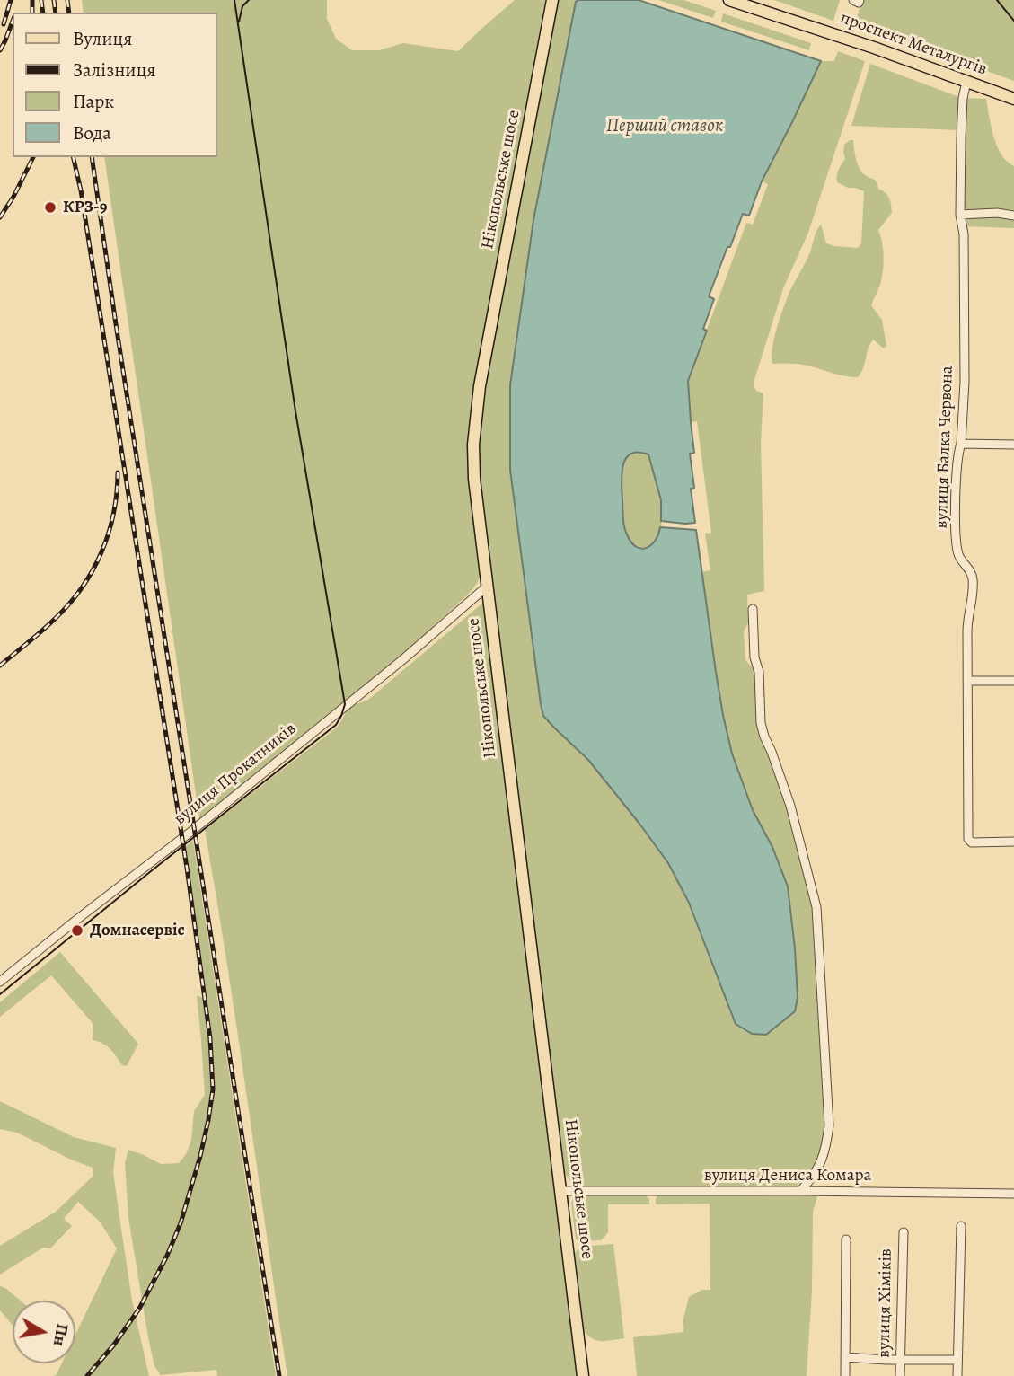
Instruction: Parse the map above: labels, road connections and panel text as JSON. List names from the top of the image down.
{
  "streets": {
    "main road": ["проспект Металургів", "Нікопольське шосе"],
    "street": [
      "вулиця Балка Червона",
      "вулиця Прокатників",
      "вулиця Дениса Комара",
      "вулиця Хіміків"
    ]
  },
  "crossings": [
    ["проспект Металургів", "вулиця Балка Червона"],
    ["Нікопольське шосе", "вулиця Прокатників"],
    ["Нікопольське шосе", "вулиця Дениса Комара"]
  ],
  "water": ["Перший ставок"],
  "places": ["КРЗ-9", "Домнасервіс"],
  "legend": [
    "Вулиця",
    "Залізниця",
    "Парк",
    "Вода"
  ],
  "north": "right"
}
